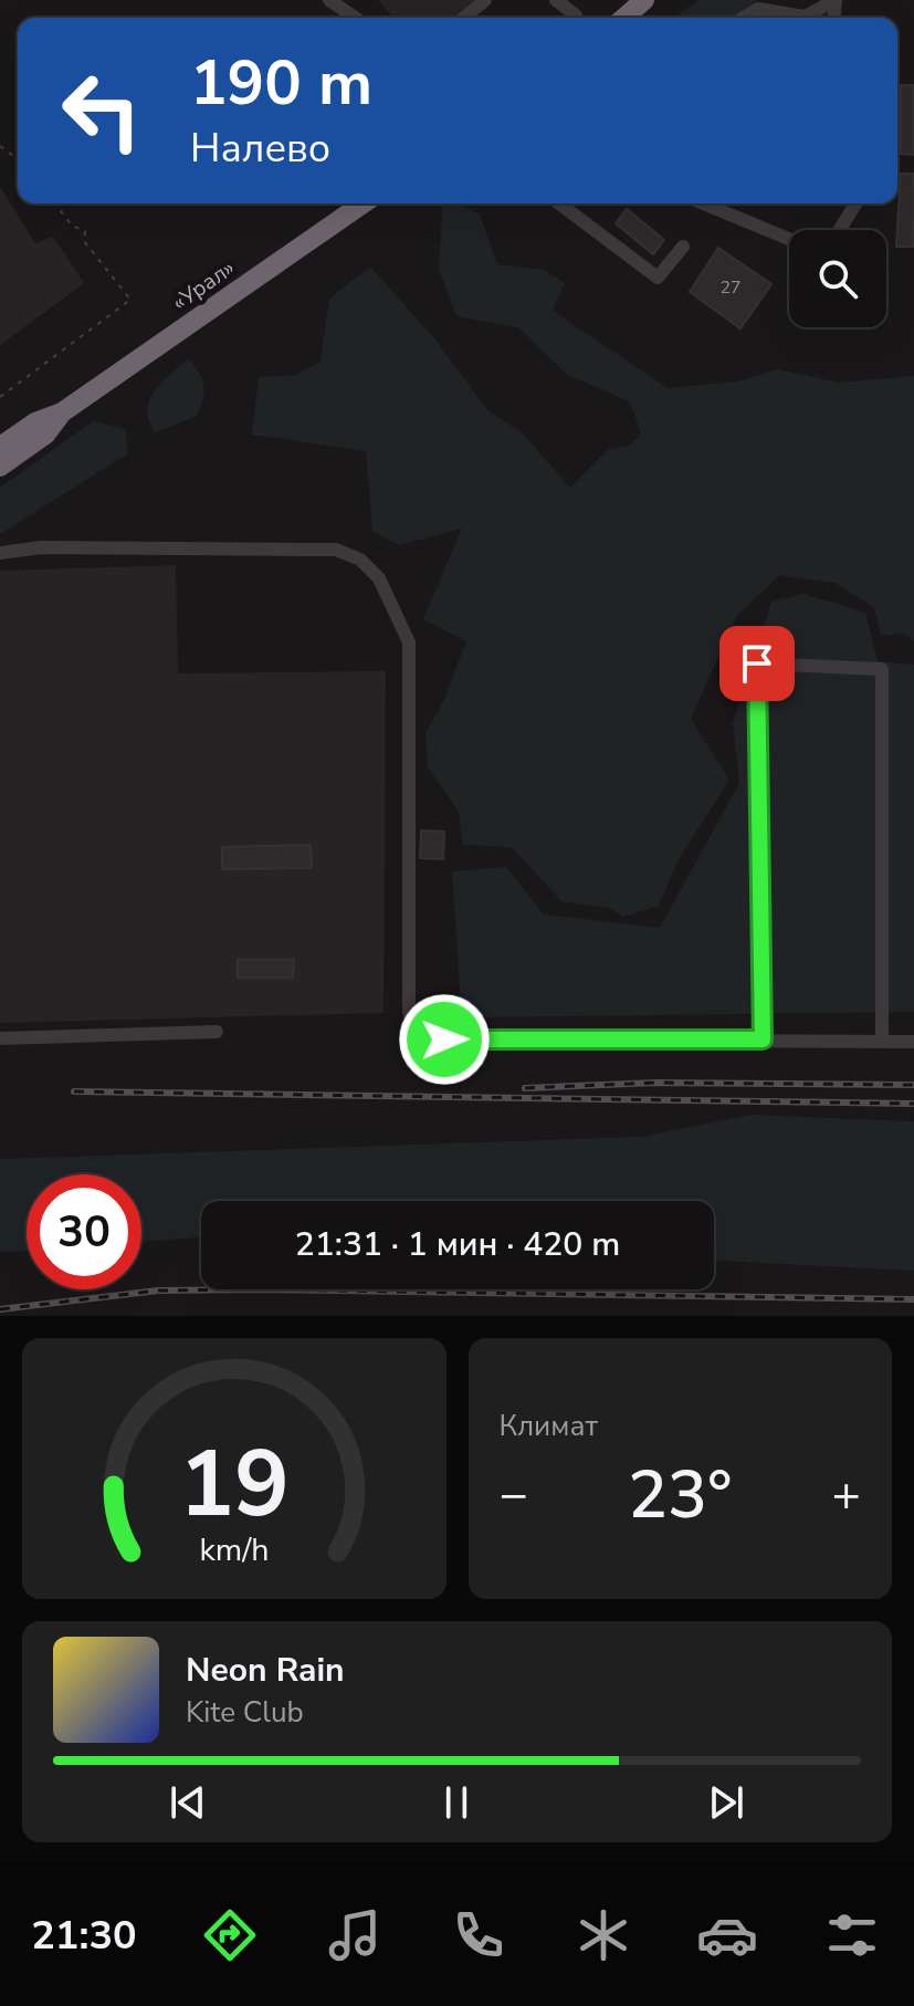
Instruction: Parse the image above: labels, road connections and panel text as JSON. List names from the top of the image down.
{
  "streets": {
    "highway": ["«Урал»"]
  },
  "house_numbers": ["27"],
  "page": {
    "turn": ["190 m", "Налево"],
    "limit": "30",
    "trip": "21:31 · 1 мин · 420 m",
    "tile": "Климат",
    "heat": ["−", "23°", "+"],
    "song": ["Neon Rain", "Kite Club"],
    "tabs": "21:30",
    "gauge": ["19", "km/h"]
  }
}
